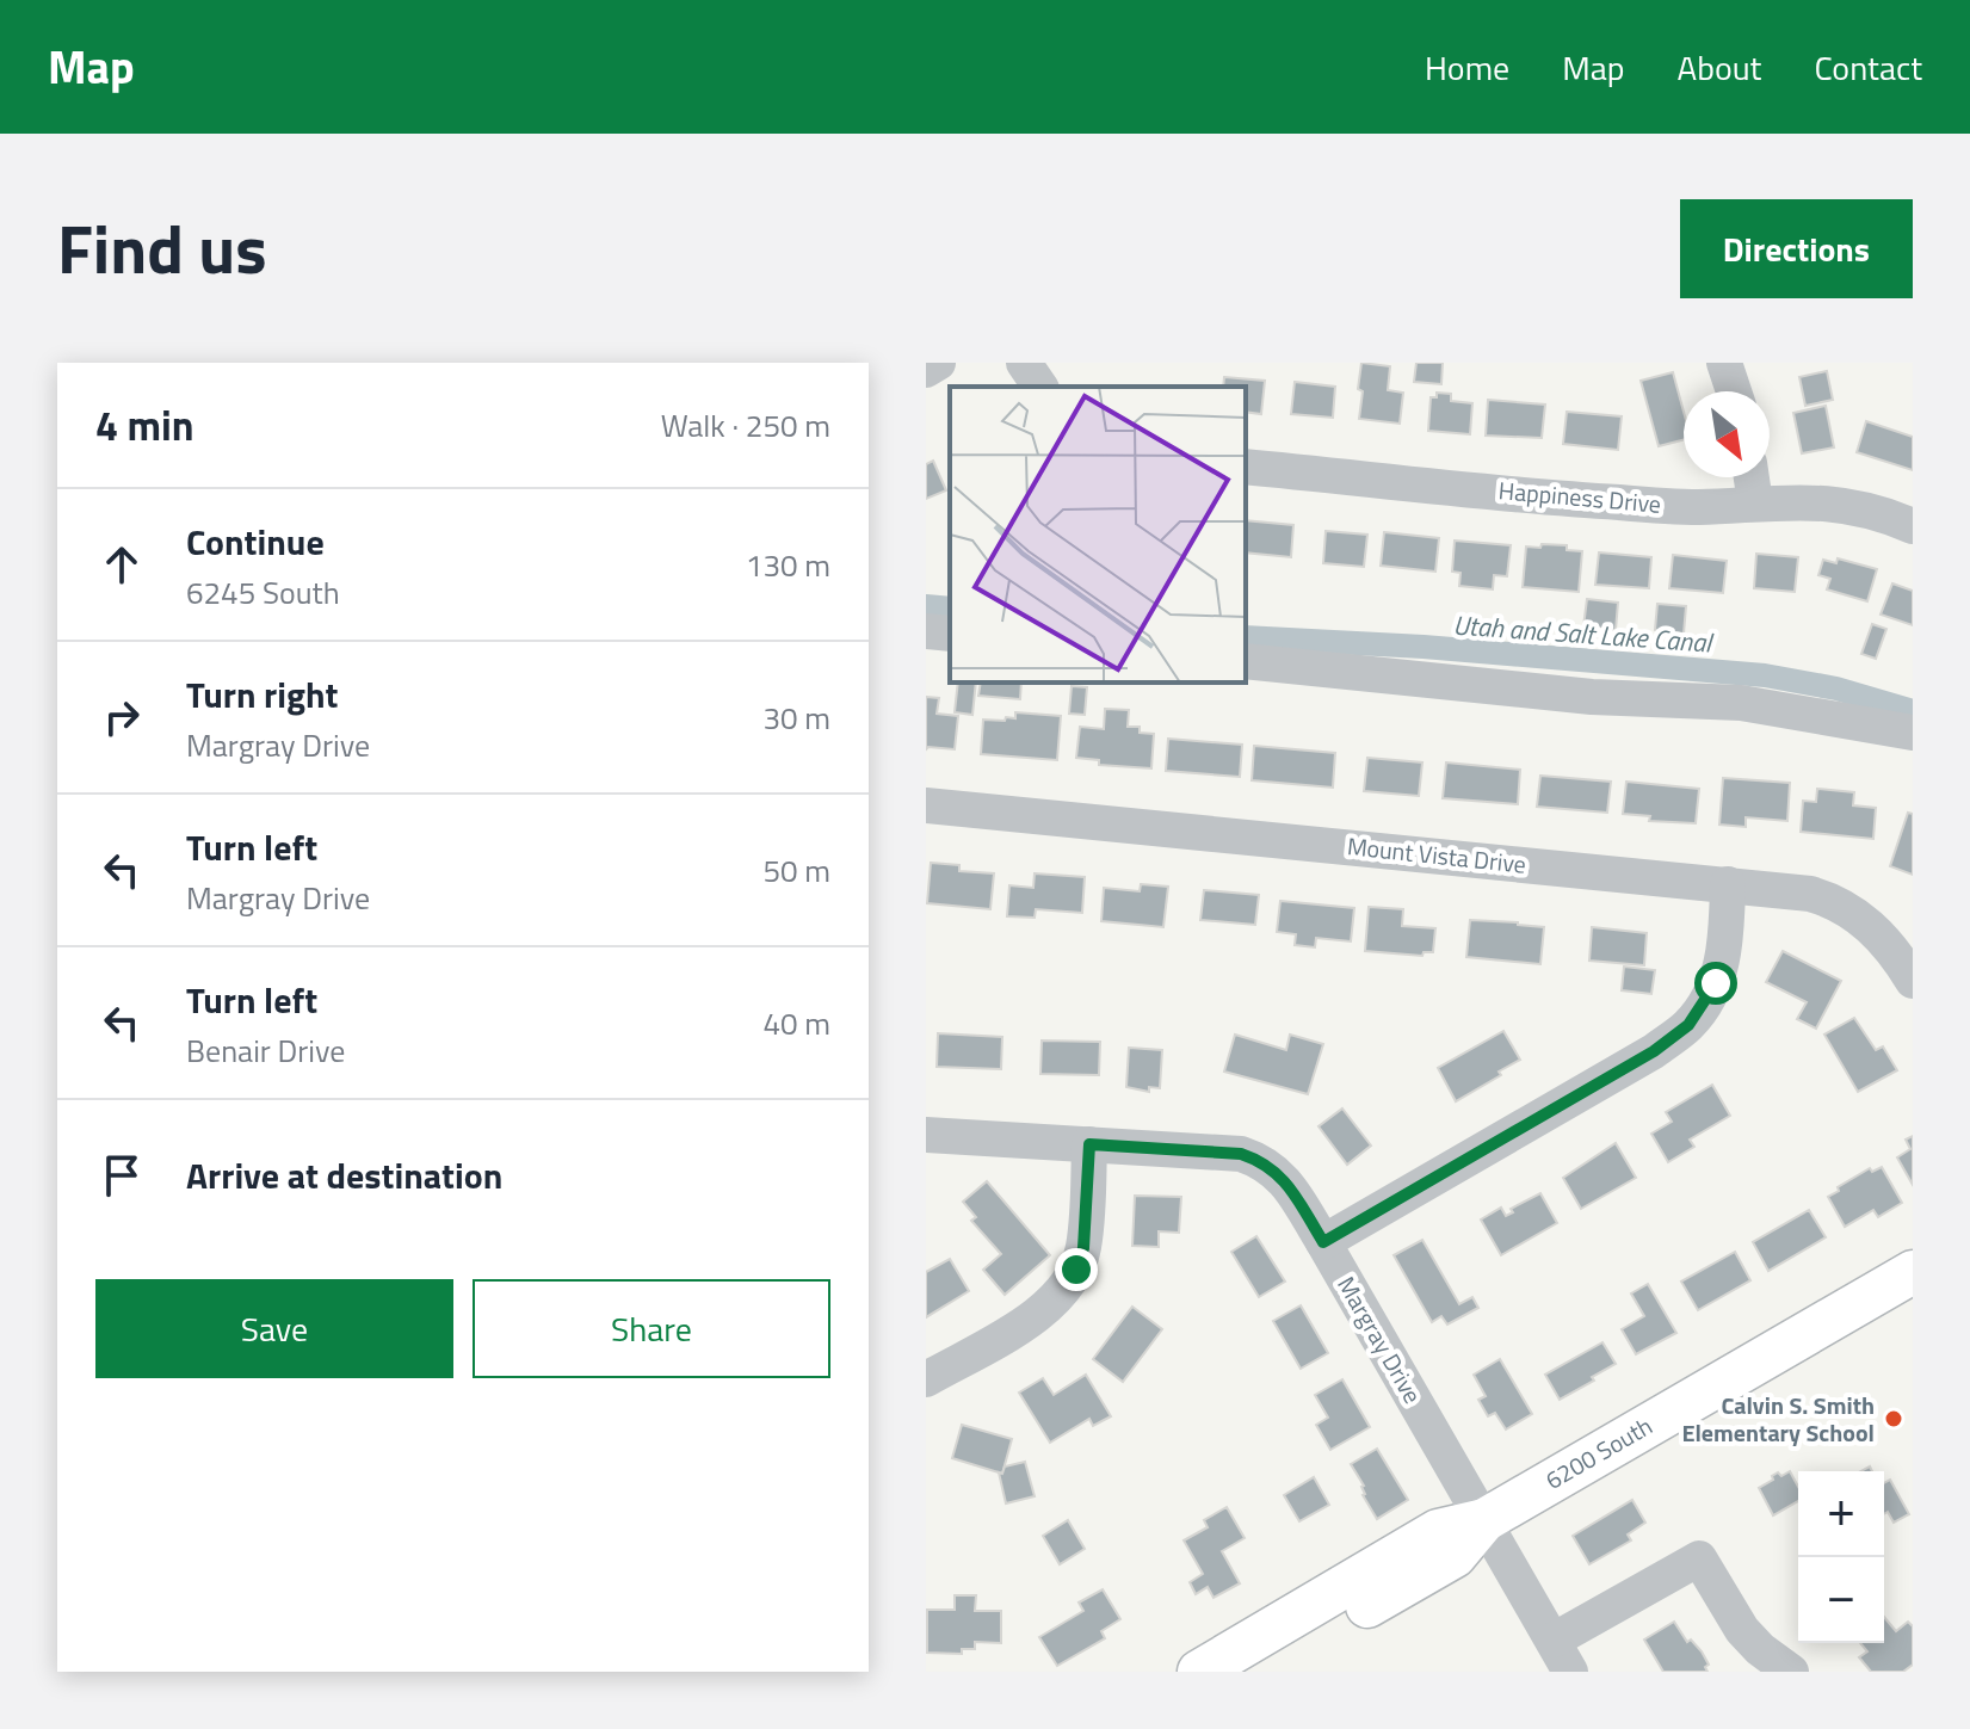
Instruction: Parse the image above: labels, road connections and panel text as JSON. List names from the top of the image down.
{
  "streets": {
    "main road": ["6200 South"],
    "street": ["Happiness Drive", "Mount Vista Drive", "Margray Drive"]
  },
  "crossings": [
    ["Margray Drive", "6200 South"]
  ],
  "water": ["Utah and Salt Lake Canal"],
  "places": ["Calvin S. Smith Elementary School"],
  "north": "bottom right",
  "page": {
    "header": "Map",
    "nav": [
      "Home",
      "Map",
      "About",
      "Contact"
    ],
    "title": "Find us",
    "buttons": [
      "Directions",
      ["Save", "Share"]
    ],
    "heading": ["4 min", "Walk · 250 m"],
    "list": [
      ["Continue", "6245 South", "130 m"],
      ["Turn right", "Margray Drive", "30 m"],
      ["Turn left", "Margray Drive", "50 m"],
      ["Turn left", "Benair Drive", "40 m"],
      "Arrive at destination"
    ],
    "map_buttons": ["+", "−"]
  }
}
